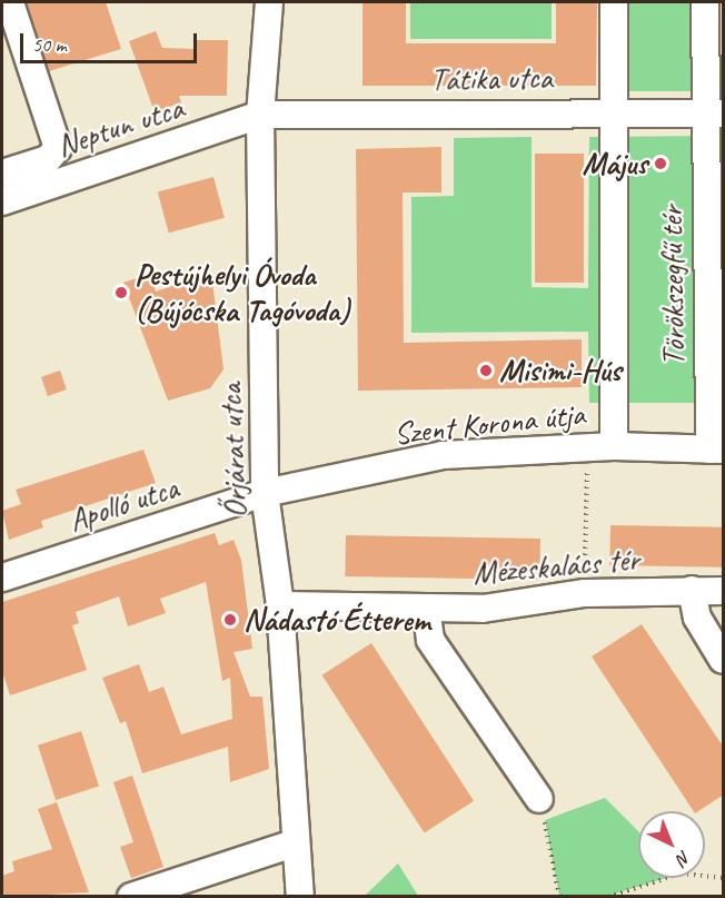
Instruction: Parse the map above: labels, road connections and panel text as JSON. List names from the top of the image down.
{
  "streets": {
    "street": [
      "Tátika utca",
      "Neptun utca",
      "Törökszegfű tér",
      "Szent Korona útja",
      "Őrjárat utca",
      "Apolló utca",
      "Mézeskalács tér"
    ]
  },
  "crossings": [
    ["Tátika utca", "Neptun utca"],
    ["Tátika utca", "Törökszegfű tér"],
    ["Tátika utca", "Őrjárat utca"],
    ["Neptun utca", "Őrjárat utca"],
    ["Törökszegfű tér", "Szent Korona útja"],
    ["Szent Korona útja", "Őrjárat utca"],
    ["Szent Korona útja", "Apolló utca"],
    ["Őrjárat utca", "Apolló utca"],
    ["Őrjárat utca", "Mézeskalács tér"]
  ],
  "places": [
    "Május",
    "Pestújhelyi Óvoda (Bújócska Tagóvoda)",
    "Misimi-Hús",
    "Nádastó Étterem"
  ],
  "scale_bar": "50 m",
  "north": "bottom right"
}
